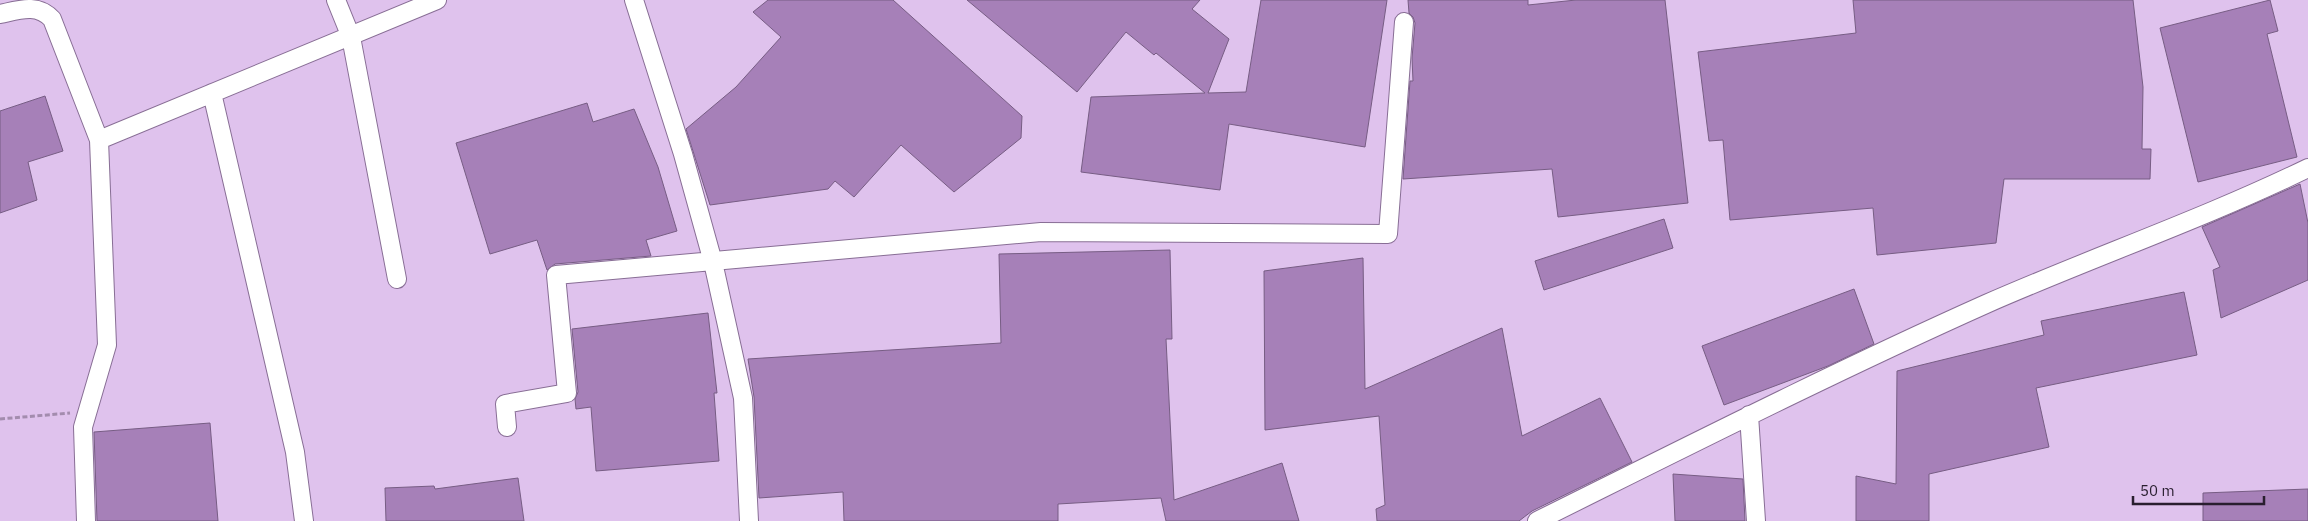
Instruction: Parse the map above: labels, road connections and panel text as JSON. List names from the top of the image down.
{
  "scale_bar": "50 m"
}
